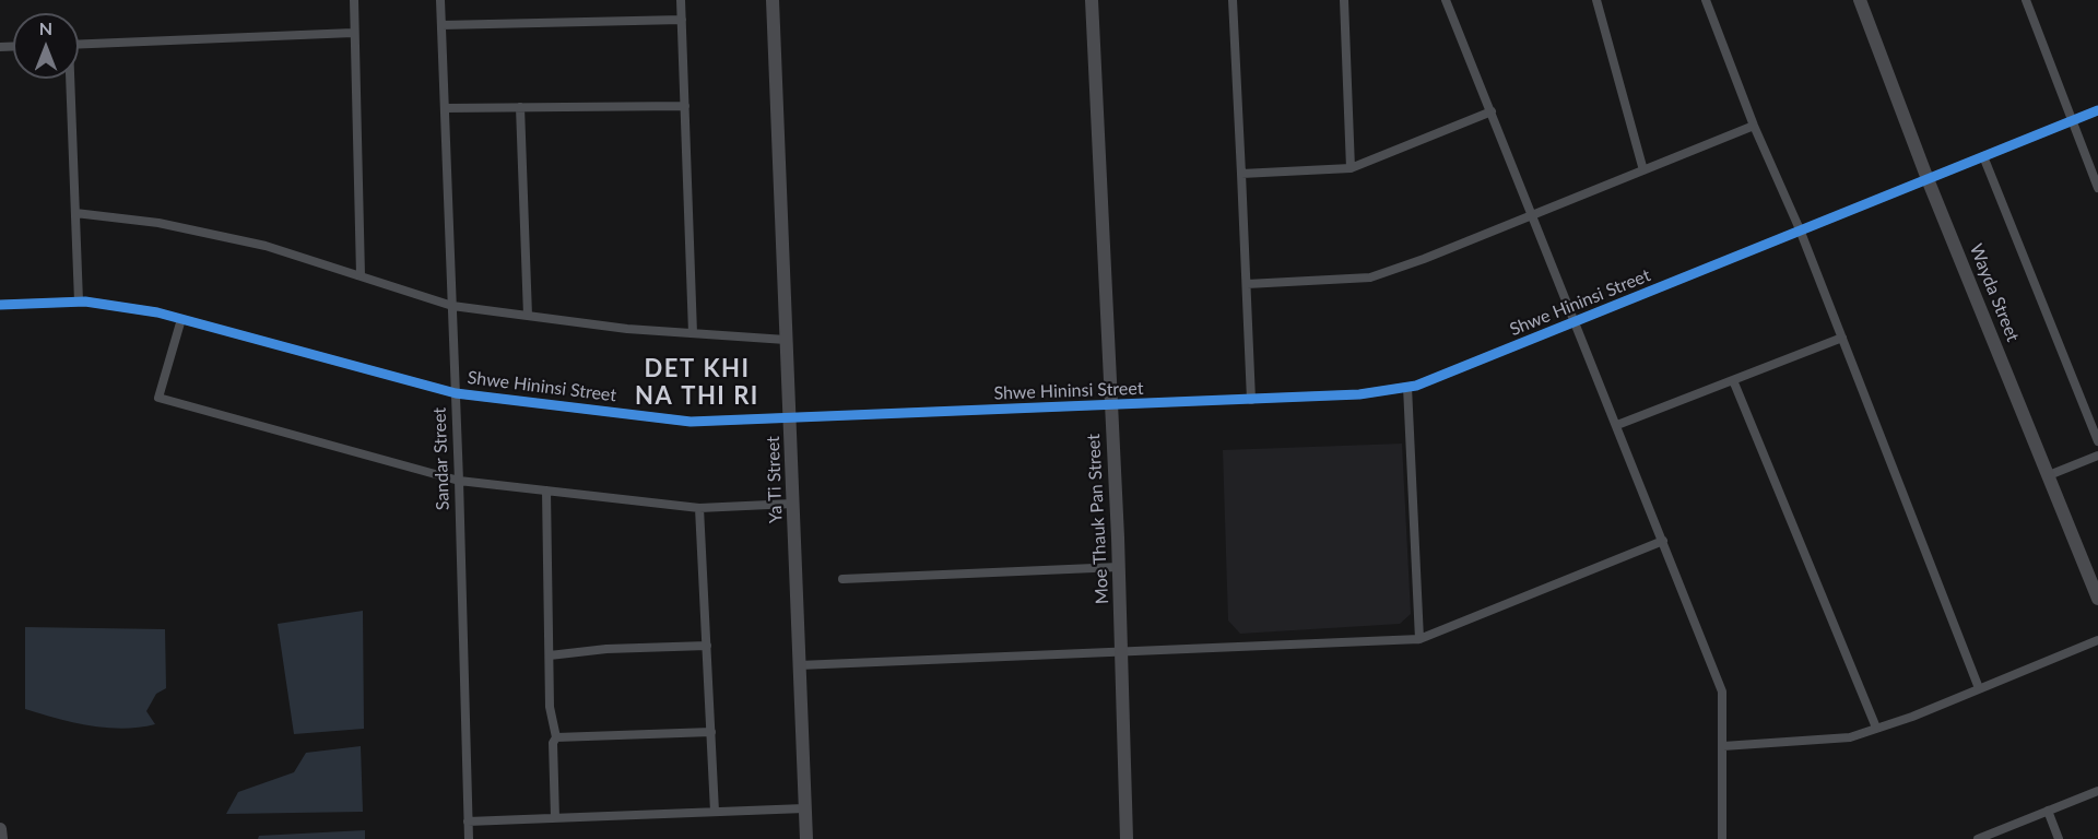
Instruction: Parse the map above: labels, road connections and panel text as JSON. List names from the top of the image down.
{
  "streets": {
    "street": [
      "Wayda Street",
      "Shwe Hininsi Street",
      "Sandar Street",
      "Ya Ti Street",
      "Moe Thauk Pan Street"
    ]
  },
  "crossings": [
    ["Wayda Street", "Shwe Hininsi Street"],
    ["Shwe Hininsi Street", "Sandar Street"],
    ["Shwe Hininsi Street", "Ya Ti Street"],
    ["Shwe Hininsi Street", "Moe Thauk Pan Street"]
  ],
  "districts": ["DET KHI NA THI RI"],
  "north": "top"
}
